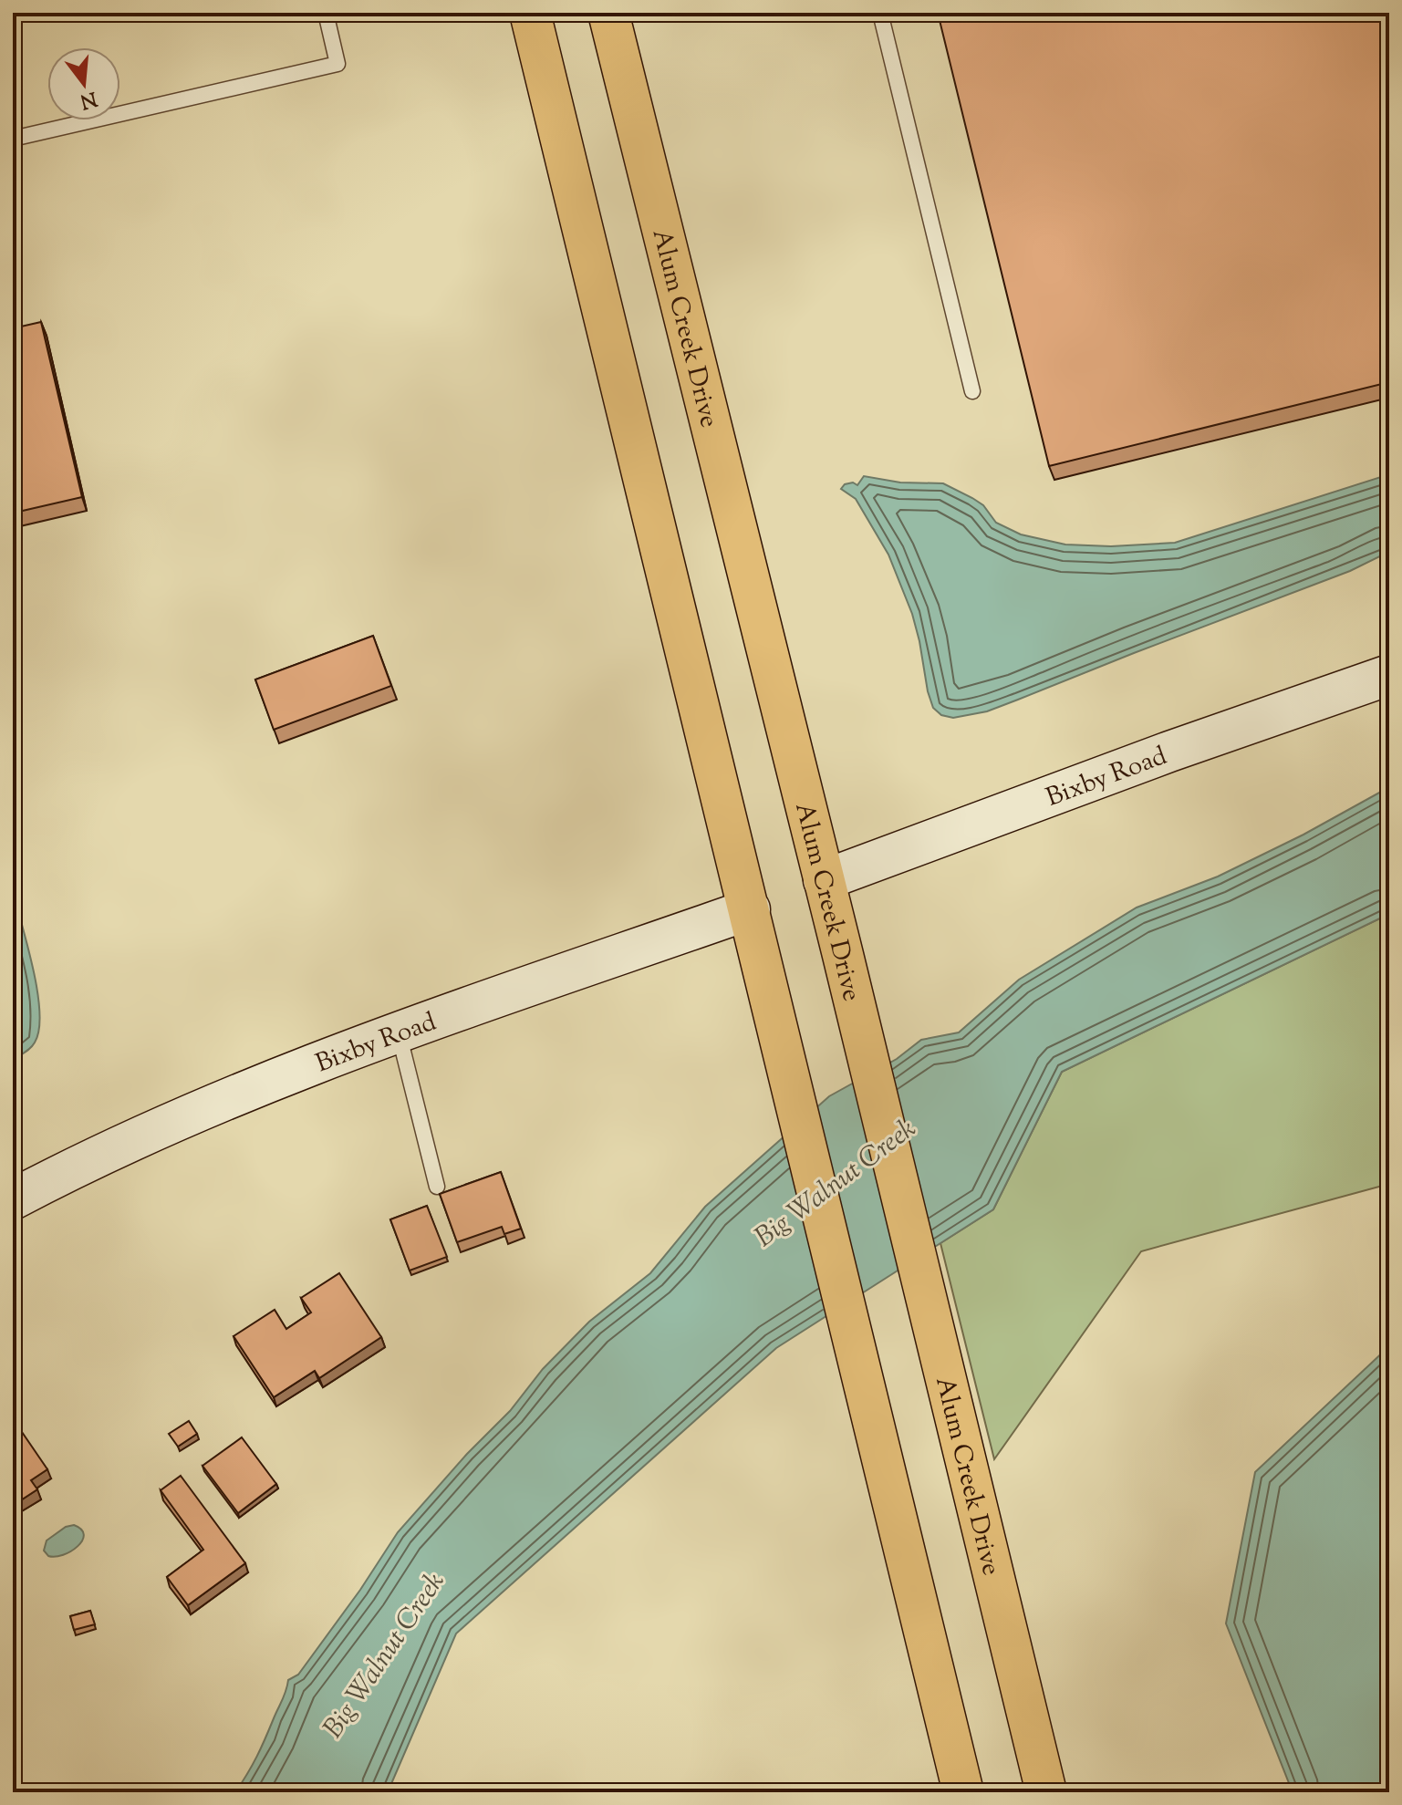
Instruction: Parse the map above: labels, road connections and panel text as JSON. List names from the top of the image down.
{
  "streets": {
    "main road": ["Alum Creek Drive"],
    "street": ["Bixby Road"]
  },
  "crossings": [
    ["Alum Creek Drive", "Bixby Road"]
  ],
  "water": ["Big Walnut Creek"],
  "north": "bottom"
}
